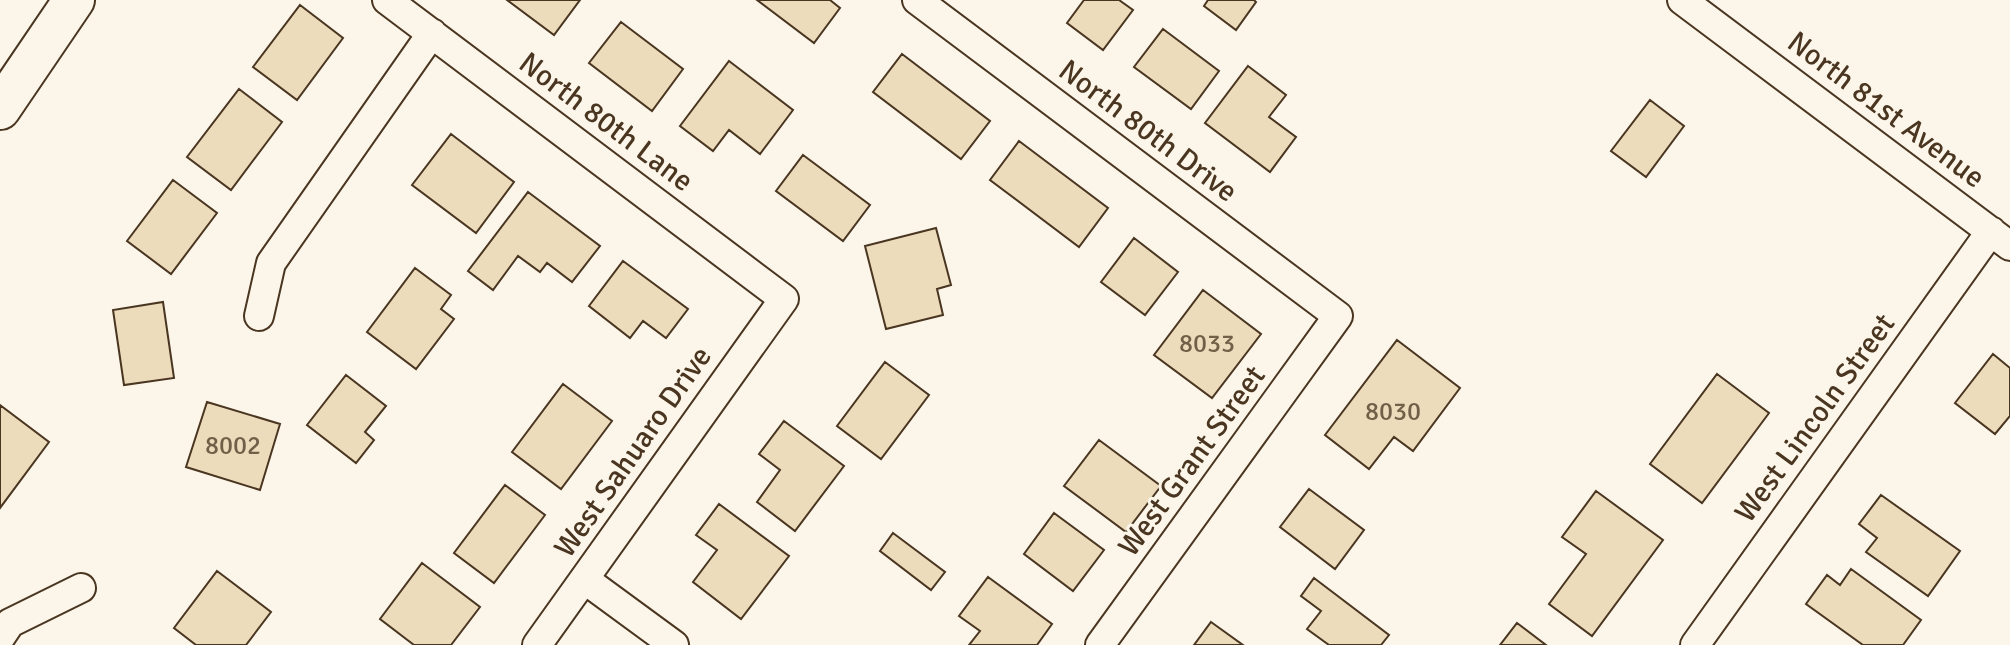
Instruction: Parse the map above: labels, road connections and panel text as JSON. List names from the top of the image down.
{
  "streets": {
    "street": [
      "North 81st Avenue",
      "North 80th Lane",
      "North 80th Drive",
      "West Lincoln Street",
      "West Sahuaro Drive",
      "West Grant Street"
    ]
  },
  "crossings": [
    ["North 81st Avenue", "West Lincoln Street"],
    ["North 80th Lane", "West Sahuaro Drive"],
    ["North 80th Drive", "West Grant Street"]
  ],
  "house_numbers": ["8033", "8030", "8002"]
}
